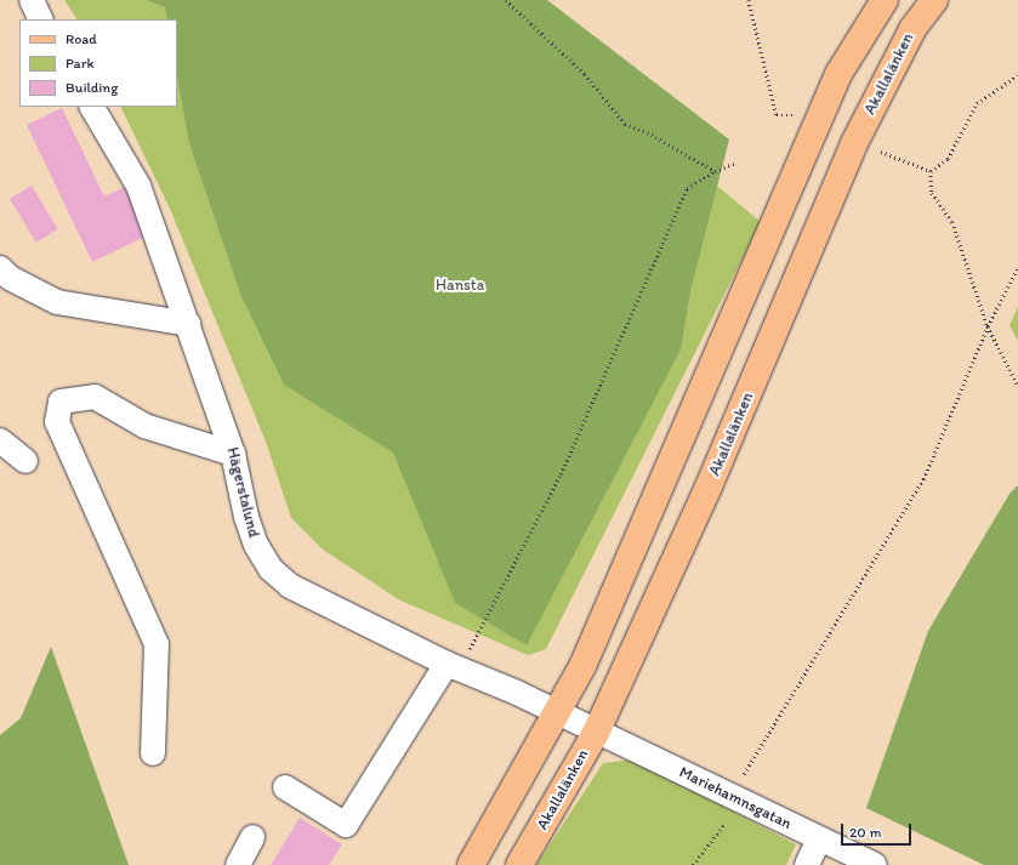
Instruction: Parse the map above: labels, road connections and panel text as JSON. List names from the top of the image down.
{
  "streets": {
    "main road": ["Akallalänken"],
    "street": ["Hägerstalund", "Mariehamnsgatan"]
  },
  "crossings": [
    ["Akallalänken", "Hägerstalund"],
    ["Akallalänken", "Mariehamnsgatan"],
    ["Hägerstalund", "Mariehamnsgatan"]
  ],
  "parks": ["Hansta"],
  "legend": ["Road", "Park", "Building"],
  "scale_bar": "20 m"
}
